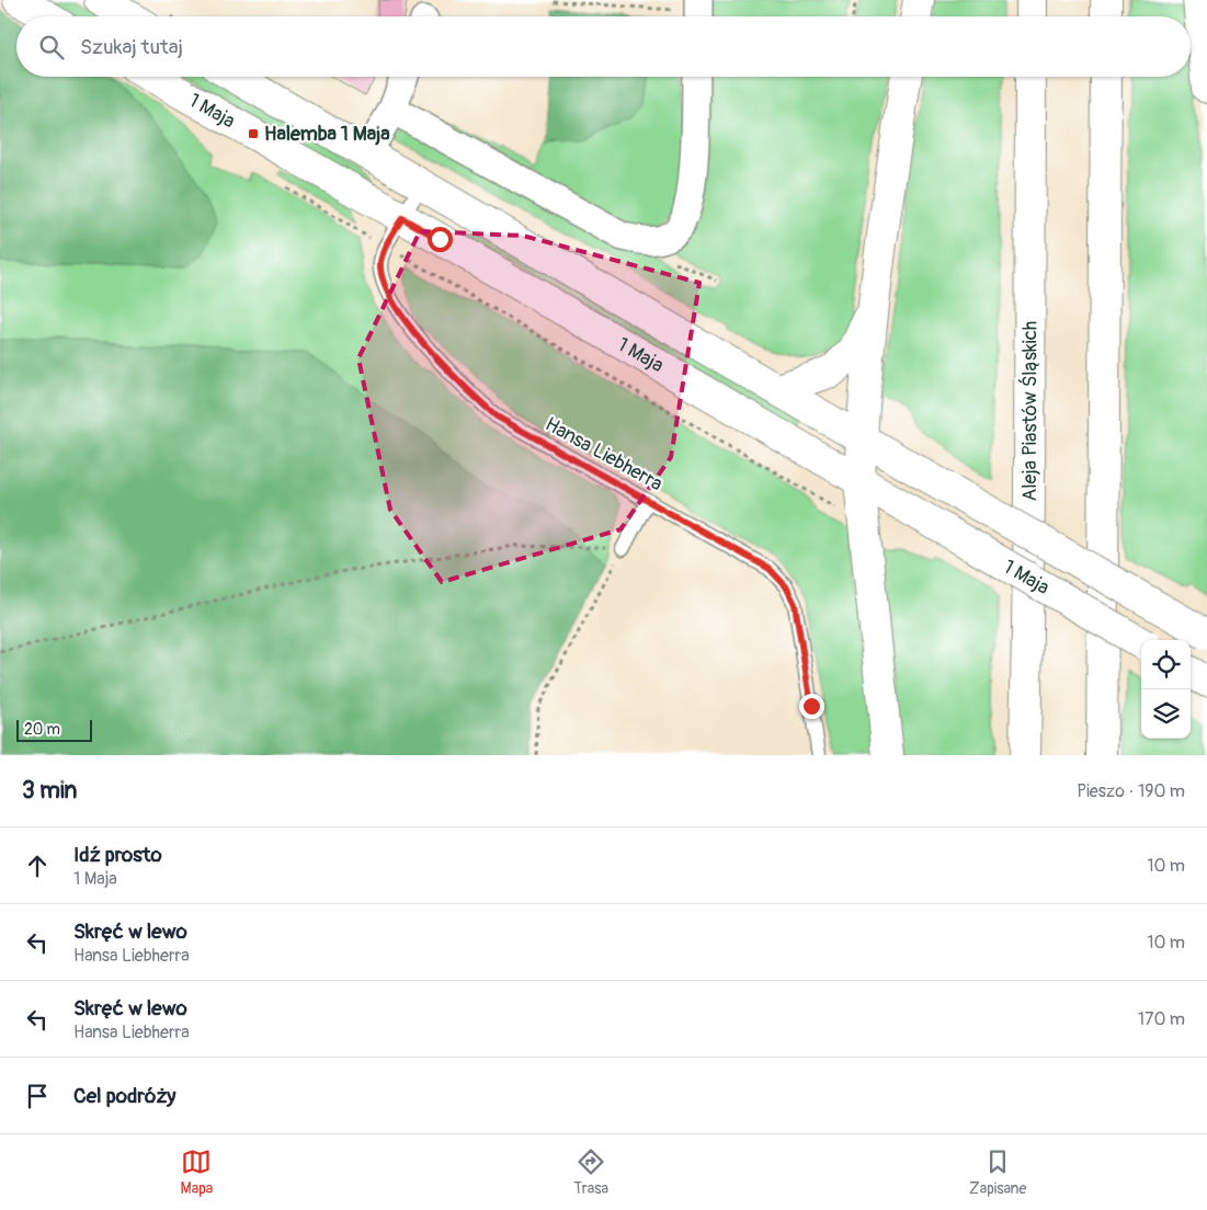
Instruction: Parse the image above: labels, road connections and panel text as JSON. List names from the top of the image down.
{
  "streets": {
    "main road": ["1 Maja", "Aleja Piastów Śląskich"],
    "lane": ["Hansa Liebherra"]
  },
  "crossings": [
    ["1 Maja", "Hansa Liebherra"]
  ],
  "places": {
    "transit": ["Halemba 1 Maja"]
  },
  "scale_bar": "20 m",
  "page": {
    "search": "Szukaj tutaj",
    "scale": "20 m",
    "heading": ["3 min", "Pieszo · 190 m"],
    "list": [
      ["Idź prosto", "1 Maja", "10 m"],
      ["Skręć w lewo", "Hansa Liebherra", "10 m"],
      ["Skręć w lewo", "Hansa Liebherra", "170 m"],
      "Cel podróży"
    ],
    "nav": ["Mapa", "Trasa", "Zapisane"]
  }
}
